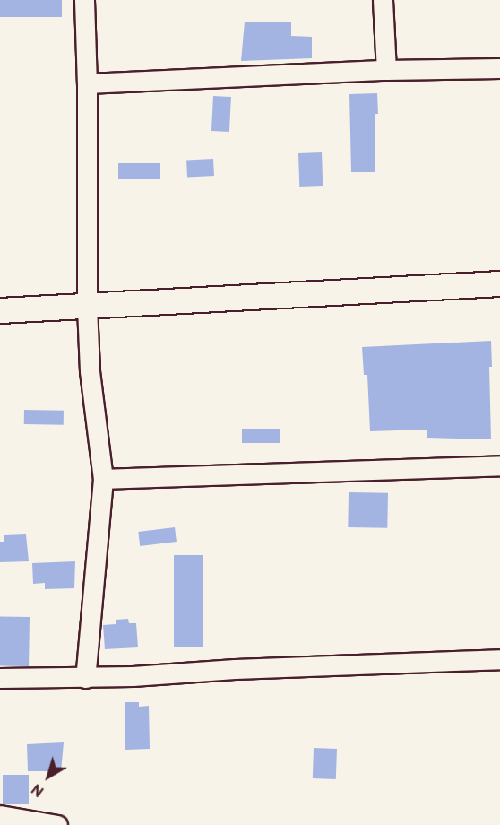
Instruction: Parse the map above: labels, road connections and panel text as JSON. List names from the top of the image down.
{
  "north": "bottom left"
}
